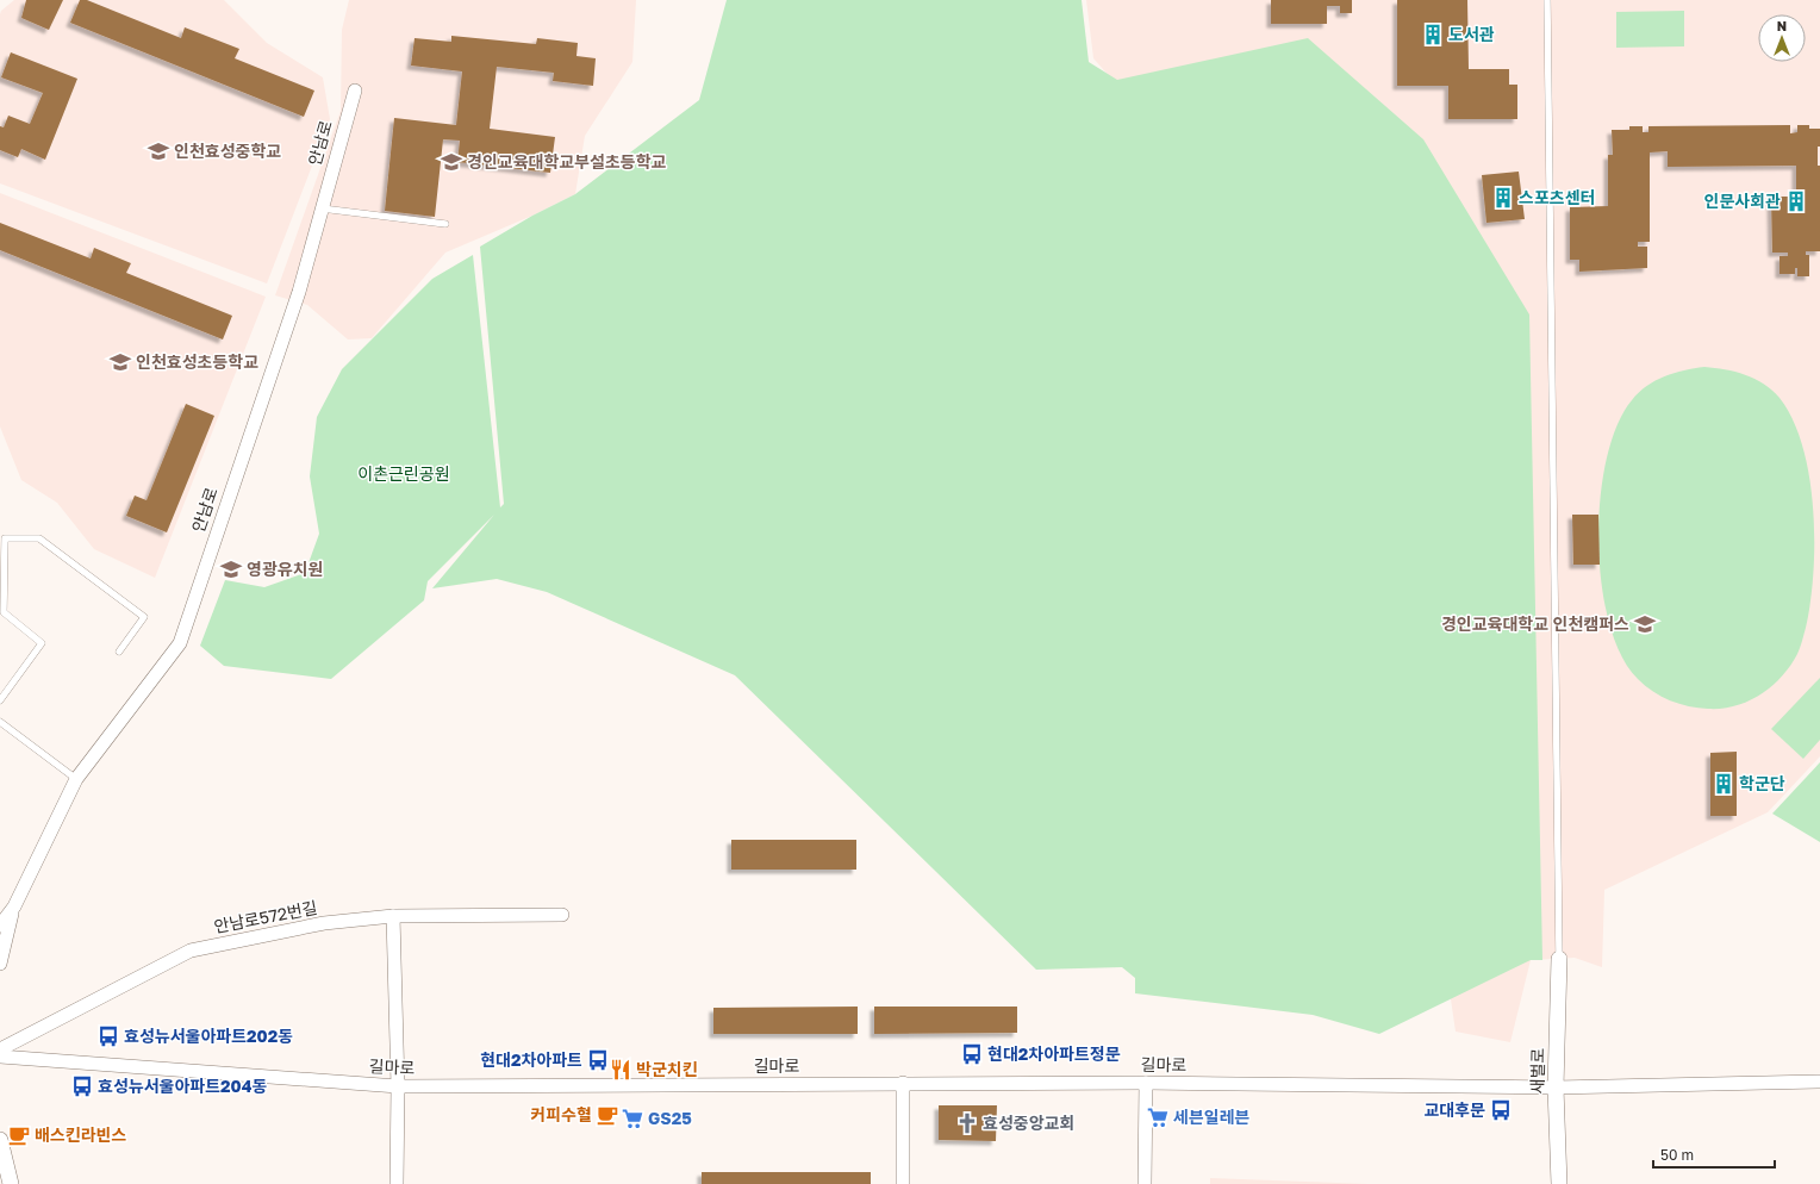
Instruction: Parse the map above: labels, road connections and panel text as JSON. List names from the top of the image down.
{
  "streets": {
    "street": [
      "안남로",
      "안남로572번길",
      "길마로",
      "새벌로"
    ]
  },
  "crossings": [
    ["길마로", "새벌로"]
  ],
  "parks": ["이촌근린공원"],
  "places": {
    "building": [
      "도서관",
      "스포츠센터",
      "인문사회관",
      "학군단"
    ],
    "school or university": [
      "인천효성중학교",
      "경인교육대학교부설초등학교",
      "인천효성초등학교",
      "영광유치원",
      "경인교육대학교 인천캠퍼스"
    ],
    "bus stop": [
      "효성뉴서울아파트202동",
      "현대2차아파트정문",
      "현대2차아파트",
      "효성뉴서울아파트204동",
      "교대후문"
    ],
    "restaurant": ["박군치킨"],
    "cafe": ["커피수혈", "배스킨라빈스"],
    "supermarket": ["세븐일레븐", "GS25"],
    "church": ["효성중앙교회"]
  },
  "scale_bar": "50 m",
  "north": "top"
}
